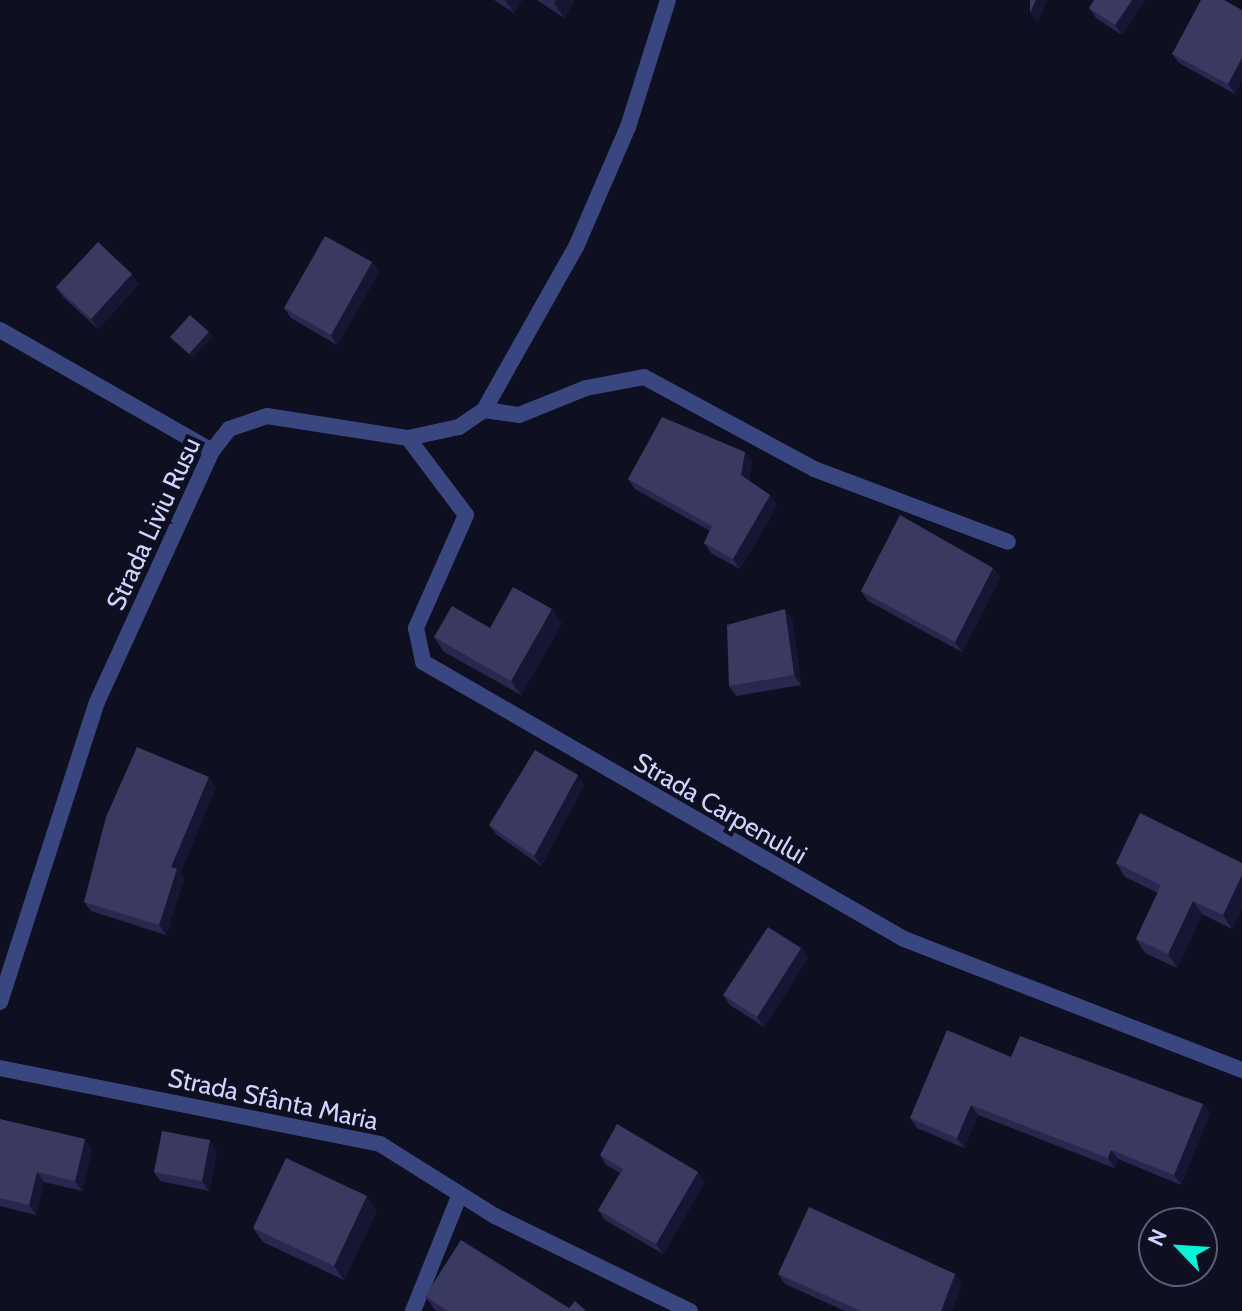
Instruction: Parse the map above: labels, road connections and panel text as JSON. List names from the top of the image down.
{
  "streets": {
    "street": ["Strada Liviu Rusu", "Strada Carpenului", "Strada Sfânta Maria"]
  },
  "crossings": [
    ["Strada Liviu Rusu", "Strada Carpenului"]
  ],
  "north": "top left"
}
